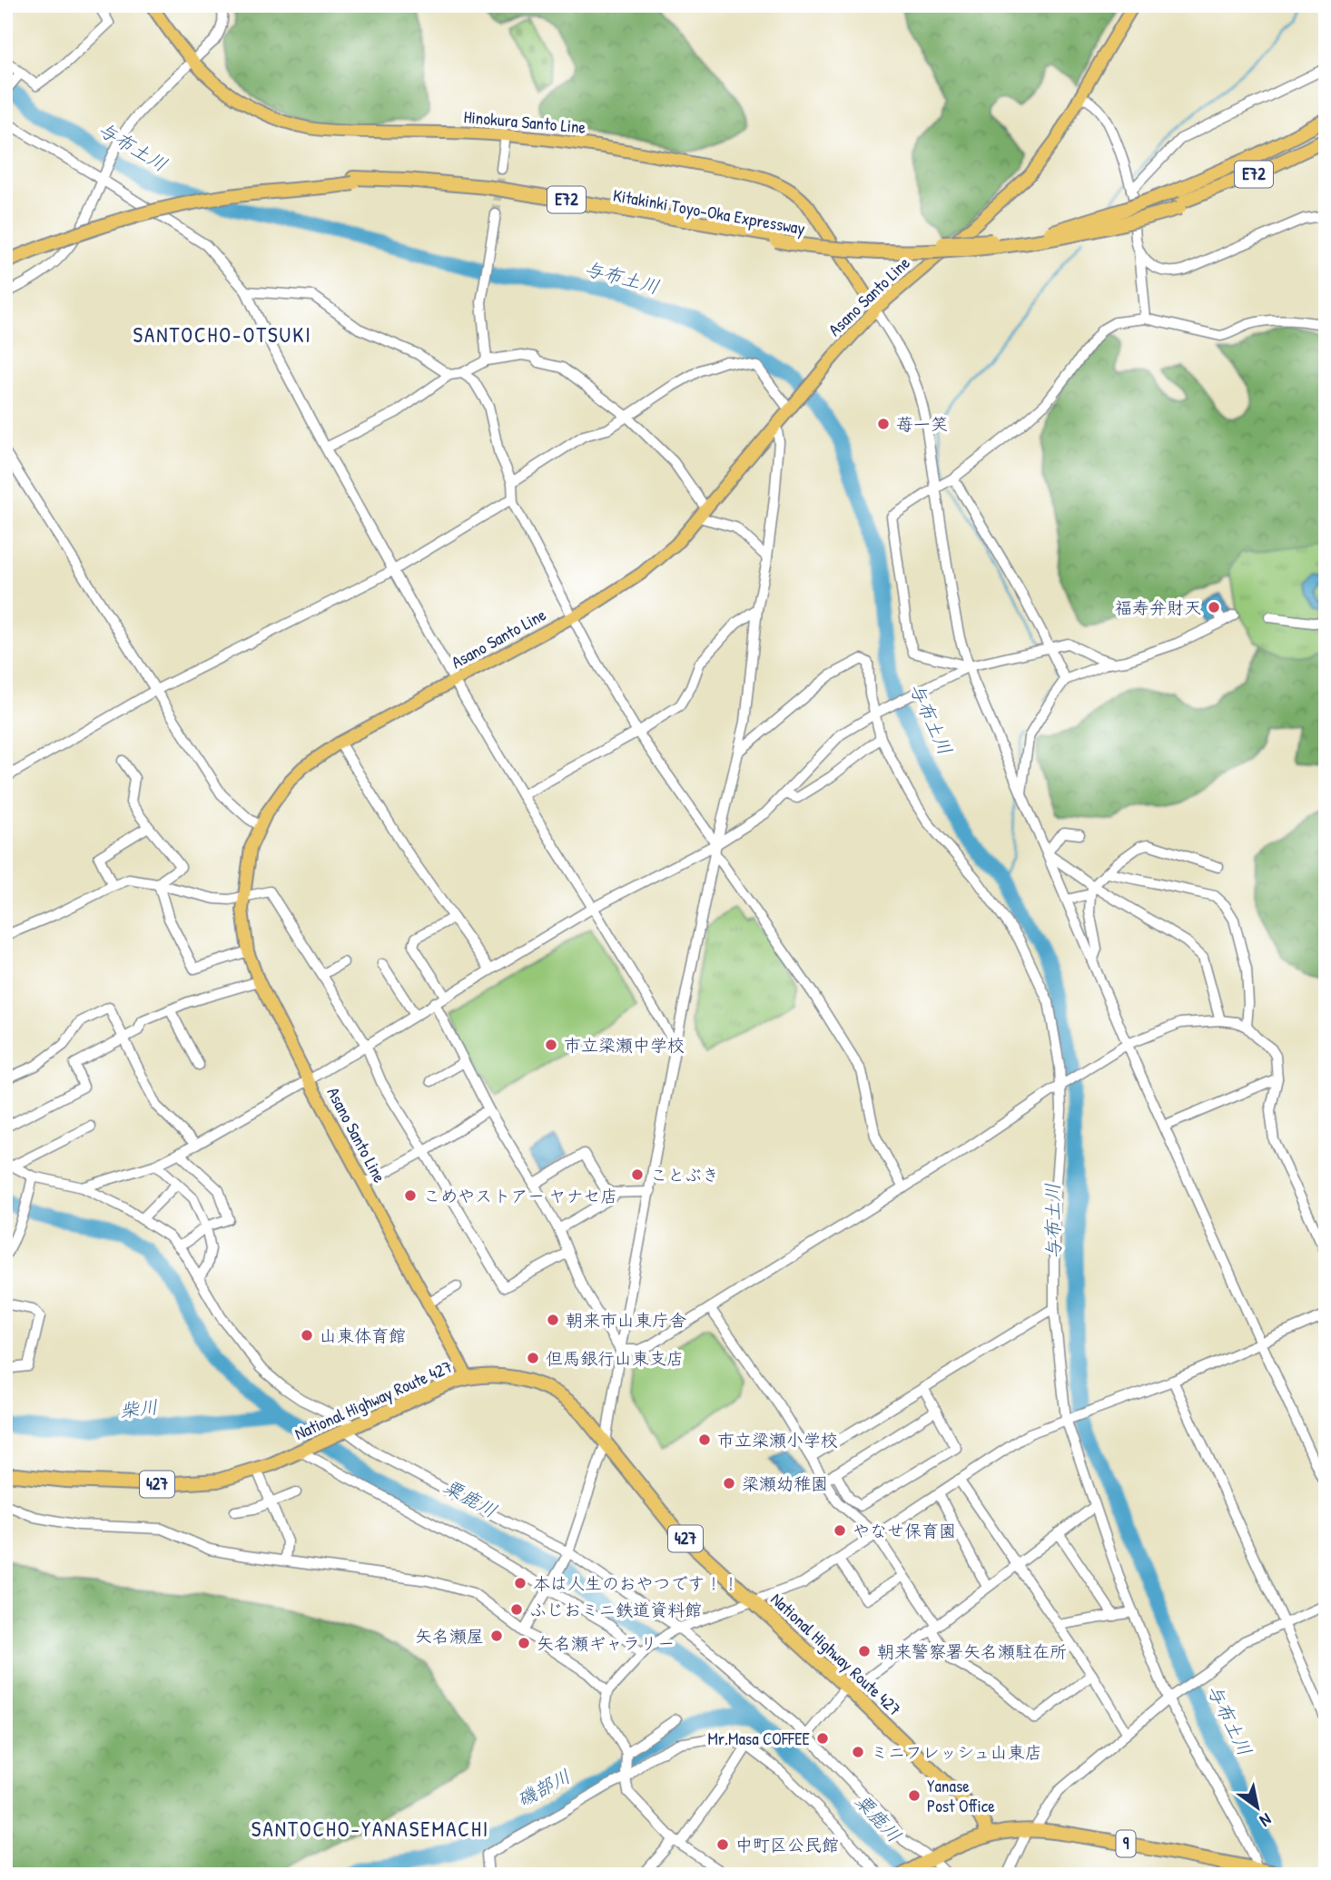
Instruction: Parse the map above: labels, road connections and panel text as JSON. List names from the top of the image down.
{
  "streets": {
    "highway": [
      "E72",
      "Kitakinki Toyo-Oka Expressway",
      "National Highway Route 427",
      "427",
      "9"
    ],
    "main road": ["Hinokura Santo Line", "Asano Santo Line"]
  },
  "crossings": [
    ["Hinokura Santo Line", "Asano Santo Line"],
    ["Asano Santo Line", "National Highway Route 427"],
    ["National Highway Route 427", "9"]
  ],
  "districts": ["SANTOCHO-OTSUKI", "SANTOCHO-YANASEMACHI"],
  "water": [
    "与布土川",
    "柴川",
    "粟鹿川",
    "磯部川"
  ],
  "places": [
    "苺一笑",
    "福寿弁財天",
    "市立梁瀬中学校",
    "ことぶき",
    "こめやストアー ヤナセ店",
    "朝来市山東庁舎",
    "山東体育館",
    "但馬銀行山東支店",
    "市立梁瀬小学校",
    "梁瀬幼稚園",
    "やなせ保育園",
    "本は人生のおやつです！！",
    "ふじおミニ鉄道資料館",
    "矢名瀬屋",
    "矢名瀬ギャラリー",
    "朝来警察署矢名瀬駐在所",
    "Mr.Masa COFFEE",
    "ミニフレッシュ山東店",
    "Yanase Post Office",
    "中町区公民館"
  ],
  "north": "bottom right"
}
